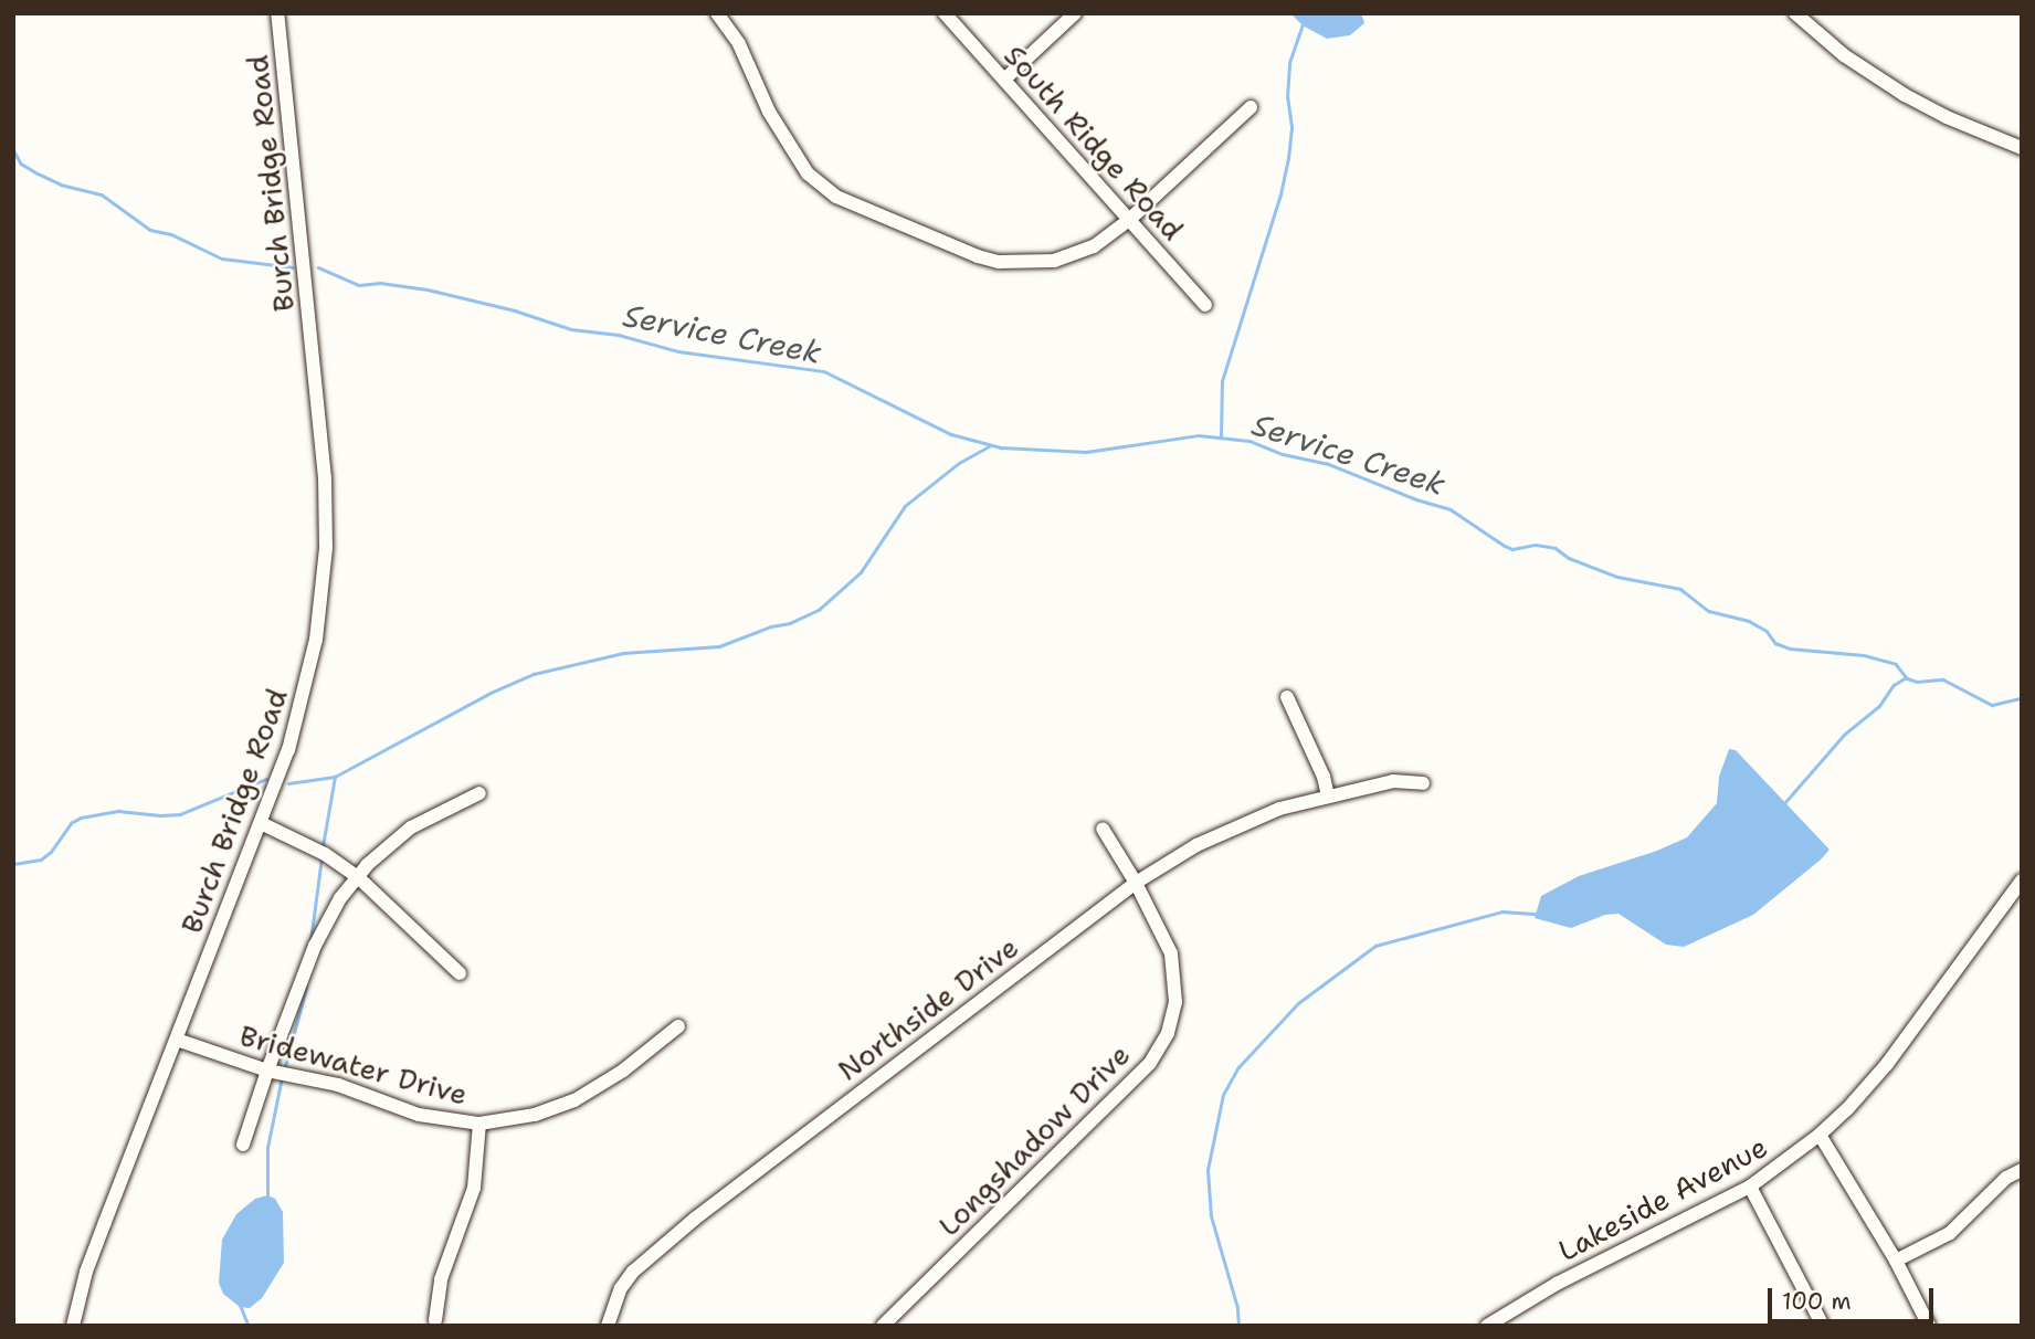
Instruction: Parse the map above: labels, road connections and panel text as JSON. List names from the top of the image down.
{
  "streets": {
    "street": [
      "South Ridge Road",
      "Burch Bridge Road",
      "Northside Drive",
      "Bridewater Drive",
      "Longshadow Drive",
      "Lakeside Avenue"
    ]
  },
  "crossings": [
    ["Burch Bridge Road", "Bridewater Drive"],
    ["Northside Drive", "Longshadow Drive"]
  ],
  "water": ["Service Creek"],
  "scale_bar": "100 m"
}
